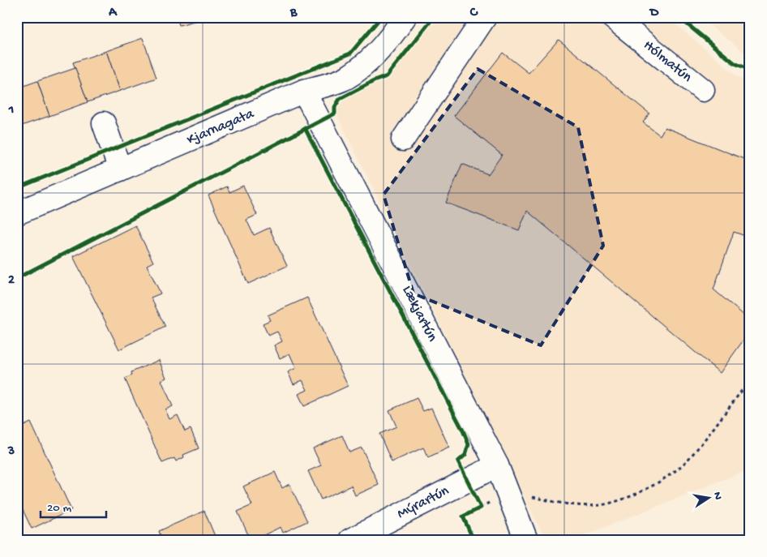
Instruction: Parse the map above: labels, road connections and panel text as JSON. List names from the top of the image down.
{
  "streets": {
    "street": [
      "Hólmatún",
      "Kjarnagata",
      "Lækjartún",
      "Mýrartún"
    ]
  },
  "crossings": [
    ["Kjarnagata", "Lækjartún"],
    ["Lækjartún", "Mýrartún"]
  ],
  "scale_bar": "20 m",
  "north": "right",
  "grid": {
    "columns": [
      "A",
      "B",
      "C",
      "D"
    ],
    "rows": ["1", "2", "3"]
  }
}
